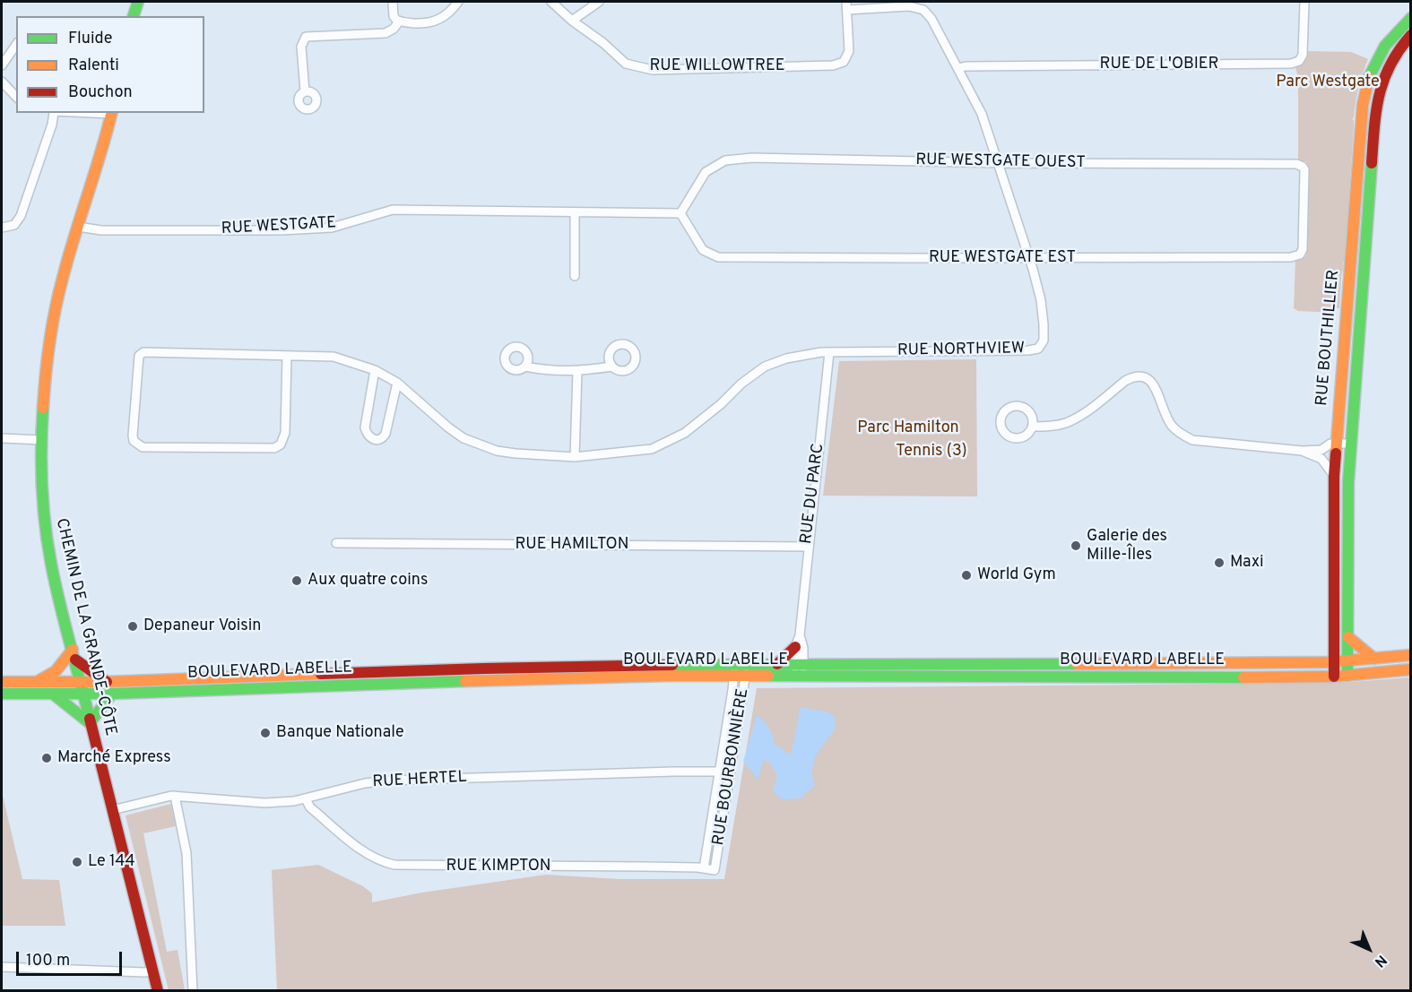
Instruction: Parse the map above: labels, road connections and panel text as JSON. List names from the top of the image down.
{
  "streets": {
    "main road": ["RUE BOUTHILLIER", "CHEMIN DE LA GRANDE-CÔTE", "BOULEVARD LABELLE"],
    "street": [
      "RUE DE L'OBIER",
      "RUE WILLOWTREE",
      "RUE WESTGATE OUEST",
      "RUE WESTGATE",
      "RUE WESTGATE EST",
      "RUE NORTHVIEW",
      "RUE DU PARC",
      "RUE HAMILTON",
      "RUE BOURBONNIÈRE",
      "RUE HERTEL",
      "RUE KIMPTON"
    ]
  },
  "crossings": [
    ["RUE DE L'OBIER", "RUE NORTHVIEW"],
    ["RUE WESTGATE OUEST", "RUE WESTGATE"],
    ["RUE WESTGATE OUEST", "RUE WESTGATE EST"],
    ["RUE WESTGATE OUEST", "RUE NORTHVIEW"],
    ["RUE WESTGATE", "RUE WESTGATE EST"],
    ["RUE WESTGATE", "CHEMIN DE LA GRANDE-CÔTE"],
    ["RUE WESTGATE EST", "RUE NORTHVIEW"],
    ["RUE BOUTHILLIER", "BOULEVARD LABELLE"],
    ["RUE NORTHVIEW", "RUE DU PARC"],
    ["RUE DU PARC", "RUE HAMILTON"],
    ["RUE DU PARC", "BOULEVARD LABELLE"],
    ["CHEMIN DE LA GRANDE-CÔTE", "BOULEVARD LABELLE"],
    ["CHEMIN DE LA GRANDE-CÔTE", "RUE HERTEL"],
    ["BOULEVARD LABELLE", "RUE BOURBONNIÈRE"],
    ["RUE BOURBONNIÈRE", "RUE HERTEL"],
    ["RUE BOURBONNIÈRE", "RUE KIMPTON"],
    ["RUE HERTEL", "RUE KIMPTON"]
  ],
  "parks": ["Parc Westgate", "Parc Hamilton", "Tennis (3)"],
  "places": [
    "Galerie des Mille-Îles",
    "Maxi",
    "World Gym",
    "Aux quatre coins",
    "Depaneur Voisin",
    "Banque Nationale",
    "Marché Express",
    "Le 144"
  ],
  "legend": ["Fluide", "Ralenti", "Bouchon"],
  "scale_bar": "100 m",
  "north": "bottom right"
}
